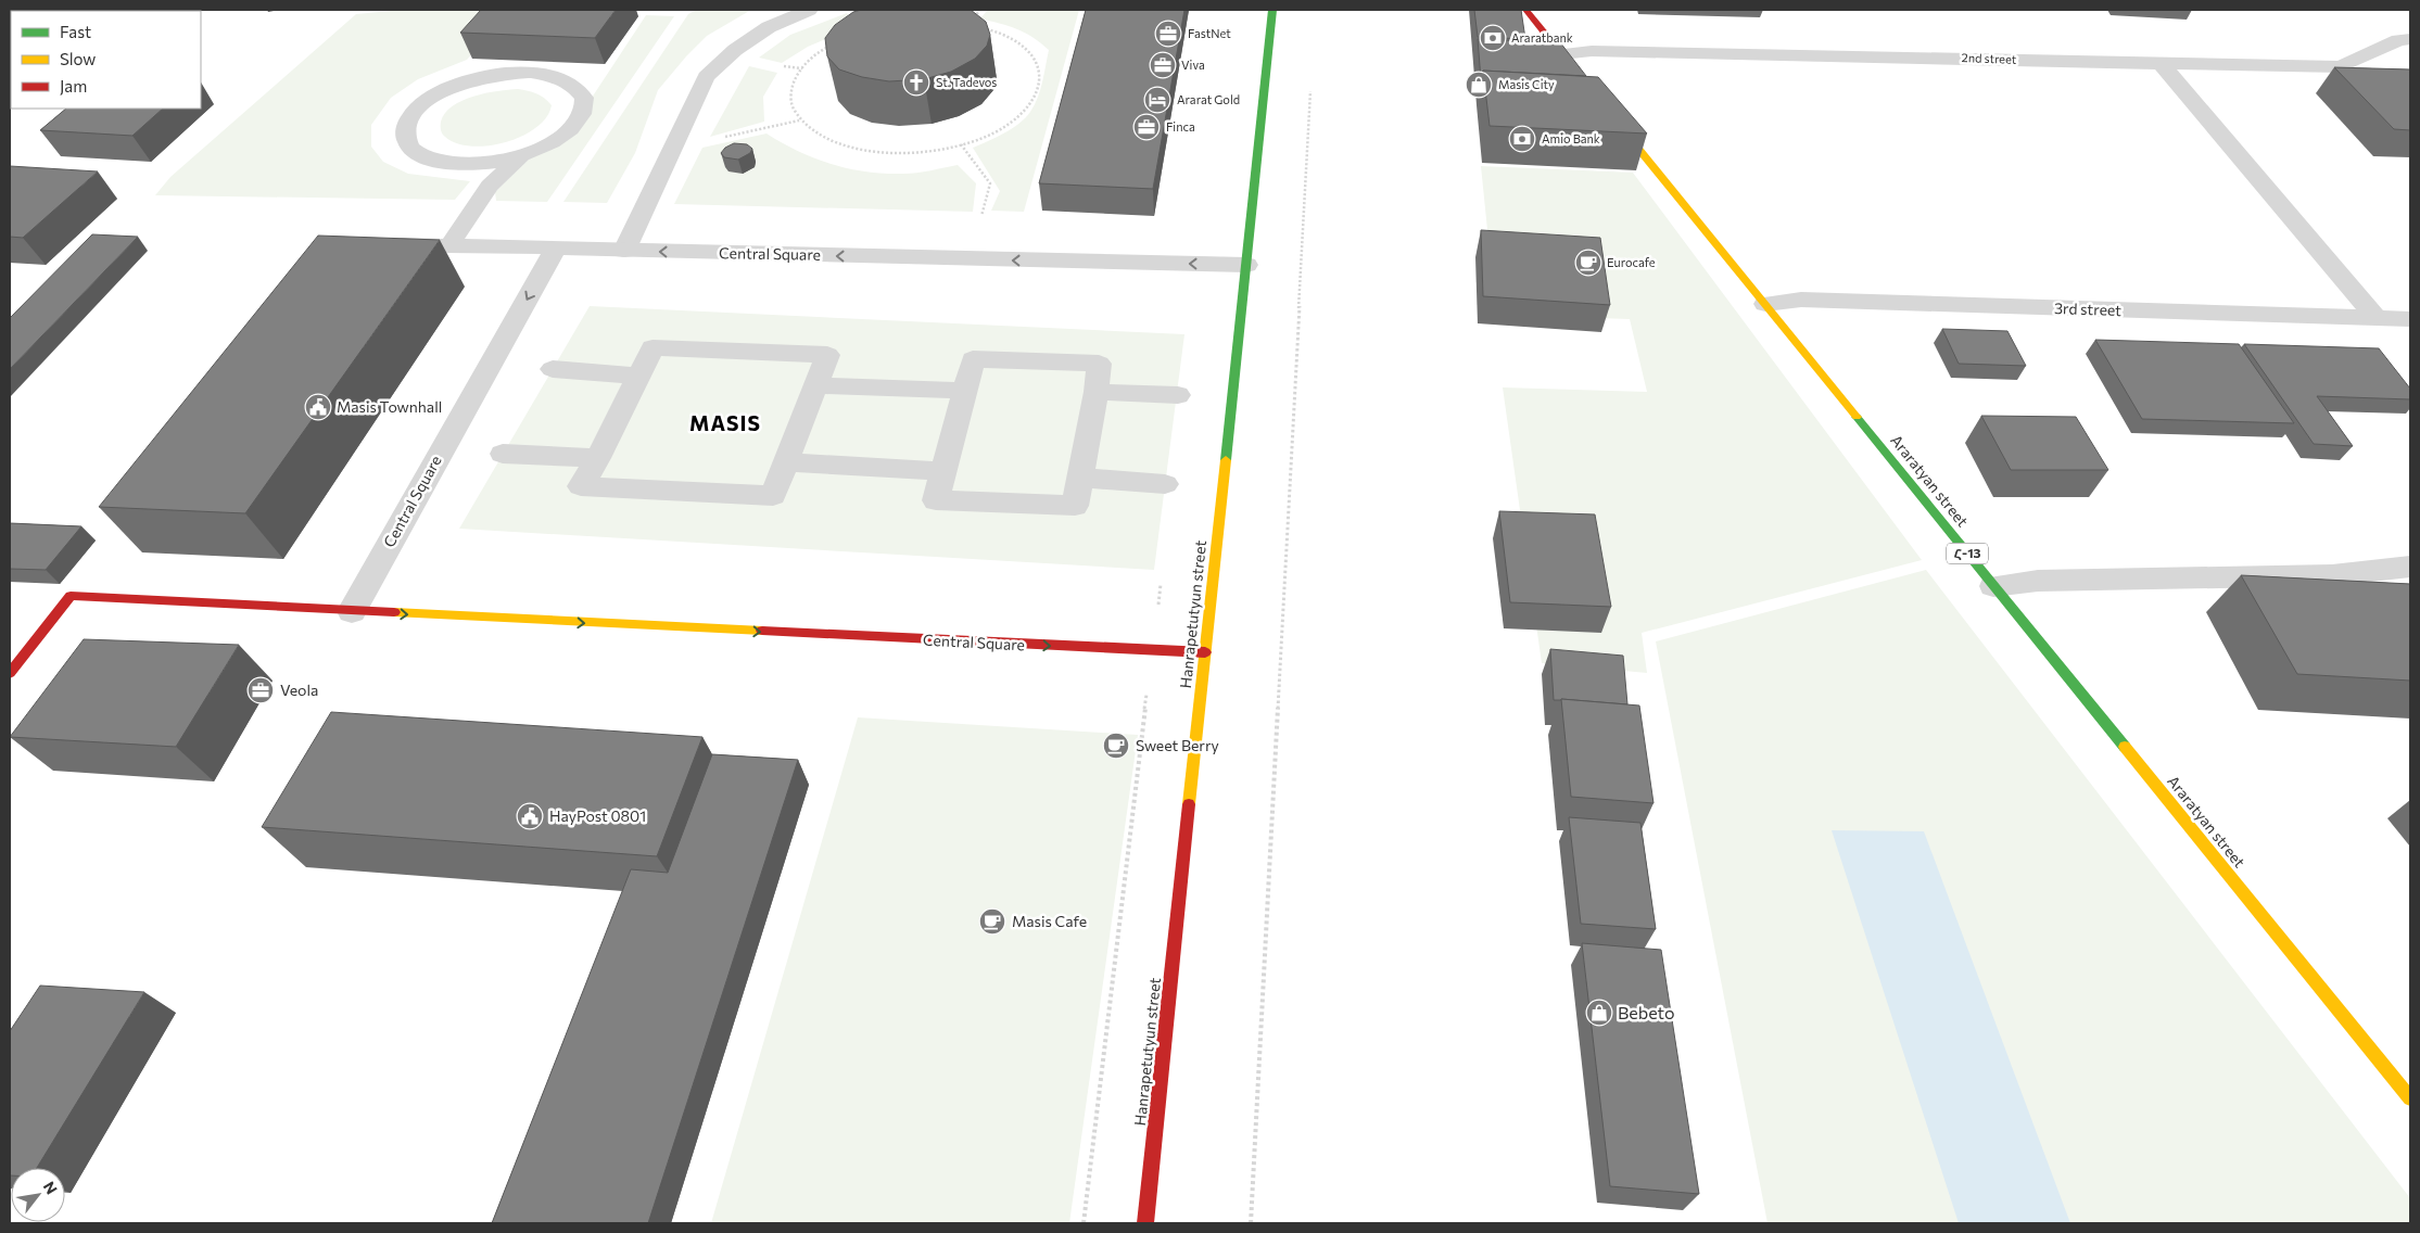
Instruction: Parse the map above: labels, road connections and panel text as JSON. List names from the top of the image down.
{
  "streets": {
    "street": [
      "2nd street",
      "Central Square",
      "3rd street",
      "Araratyan street",
      "Հ-13",
      "Hanrapetutyun street"
    ]
  },
  "crossings": [
    ["Central Square", "Hanrapetutyun street"],
    ["3rd street", "Araratyan street"]
  ],
  "districts": ["MASIS"],
  "places": {
    "office": [
      "FastNet",
      "Viva",
      "Finca",
      "Veola"
    ],
    "bank": ["Araratbank", "Amio Bank"],
    "church": ["St. Tadevos"],
    "shop": ["Masis City", "Bebeto"],
    "hotel": ["Ararat Gold"],
    "cafe": ["Eurocafe", "Sweet Berry", "Masis Cafe"],
    "public building": ["Masis Townhall", "HayPost 0801"]
  },
  "legend": ["Fast", "Slow", "Jam"],
  "north": "top right"
}
